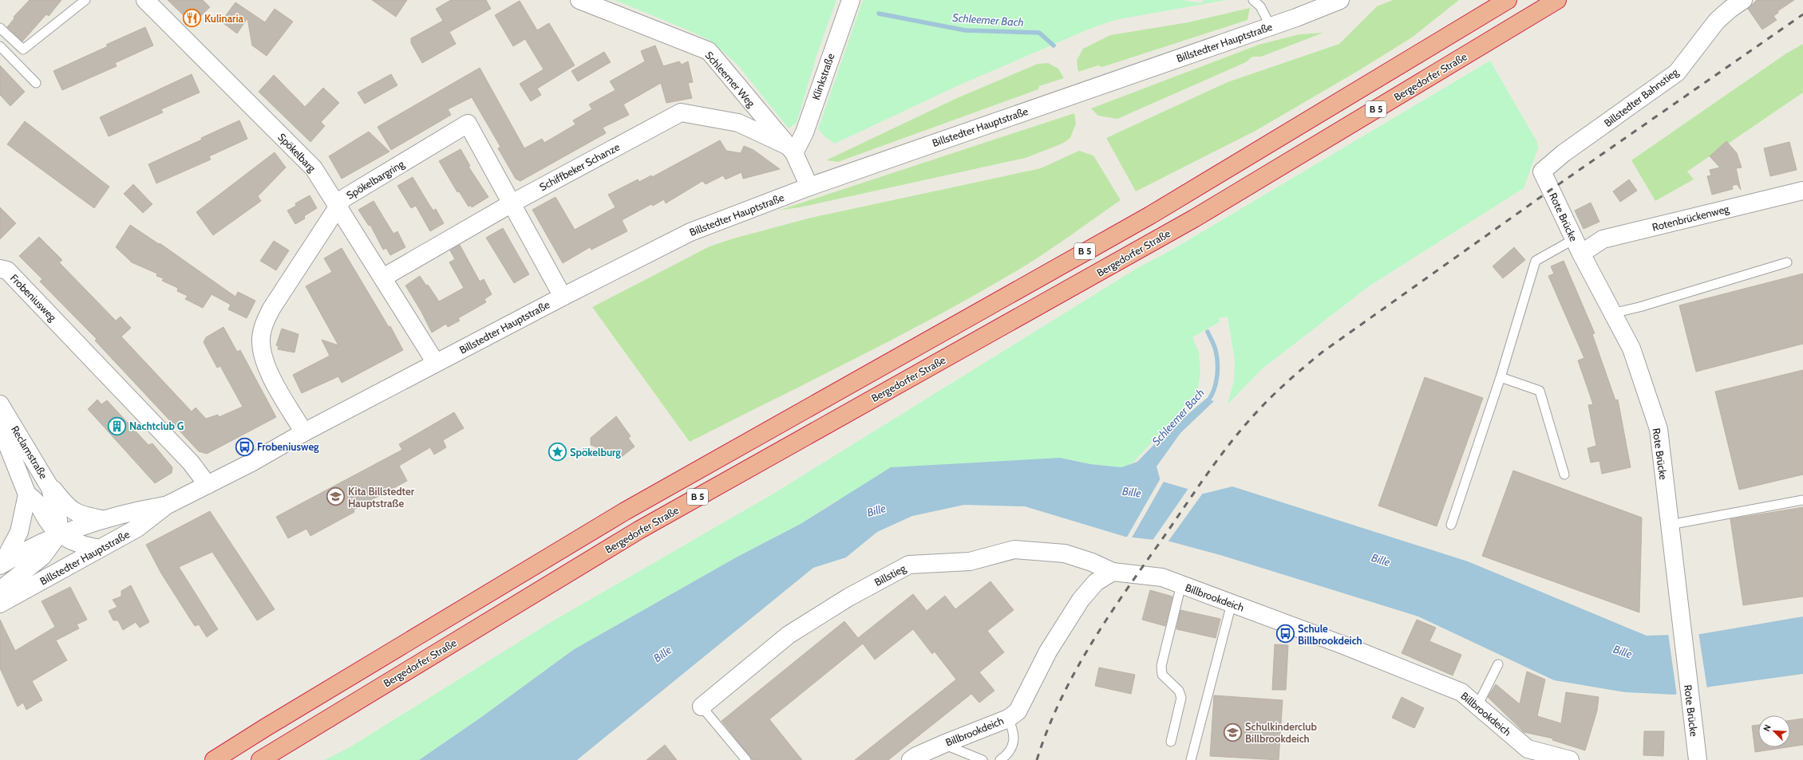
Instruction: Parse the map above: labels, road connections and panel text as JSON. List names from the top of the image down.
{
  "streets": {
    "highway": ["Bergedorfer Straße", "B 5"],
    "street": [
      "Billstedter Hauptstraße",
      "Klinkstraße",
      "Schleemer Weg",
      "Billstedter Bahnstieg",
      "Spökelbarg",
      "Schiffbeker Schanze",
      "Spökelbargring",
      "Rote Brücke",
      "Rotenbrückenweg",
      "Frobeniusweg",
      "Reclamstraße",
      "Billstieg",
      "Billbrookdeich"
    ]
  },
  "crossings": [
    ["Billstedter Hauptstraße", "Schleemer Weg"],
    ["Billstedter Hauptstraße", "Spökelbarg"],
    ["Billstedter Hauptstraße", "Spökelbargring"],
    ["Billstedter Hauptstraße", "Frobeniusweg"],
    ["Billstedter Hauptstraße", "Reclamstraße"],
    ["Klinkstraße", "Schleemer Weg"],
    ["Klinkstraße", "Schiffbeker Schanze"],
    ["Schleemer Weg", "Schiffbeker Schanze"],
    ["Billstedter Bahnstieg", "Rote Brücke"],
    ["Spökelbarg", "Schiffbeker Schanze"],
    ["Spökelbarg", "Spökelbargring"],
    ["Schiffbeker Schanze", "Spökelbargring"],
    ["Rote Brücke", "Rotenbrückenweg"],
    ["Billstieg", "Billbrookdeich"]
  ],
  "water": ["Schleemer Bach", "Bille"],
  "places": {
    "restaurant": ["Kulinaria"],
    "building": ["Nachtclub G"],
    "bus stop": ["Frobeniusweg", "Schule Billbrookdeich"],
    "place": ["Spökelburg"],
    "school or university": ["Kita Billstedter Hauptstraße", "Schulkinderclub Billbrookdeich"]
  },
  "north": "top left"
}
